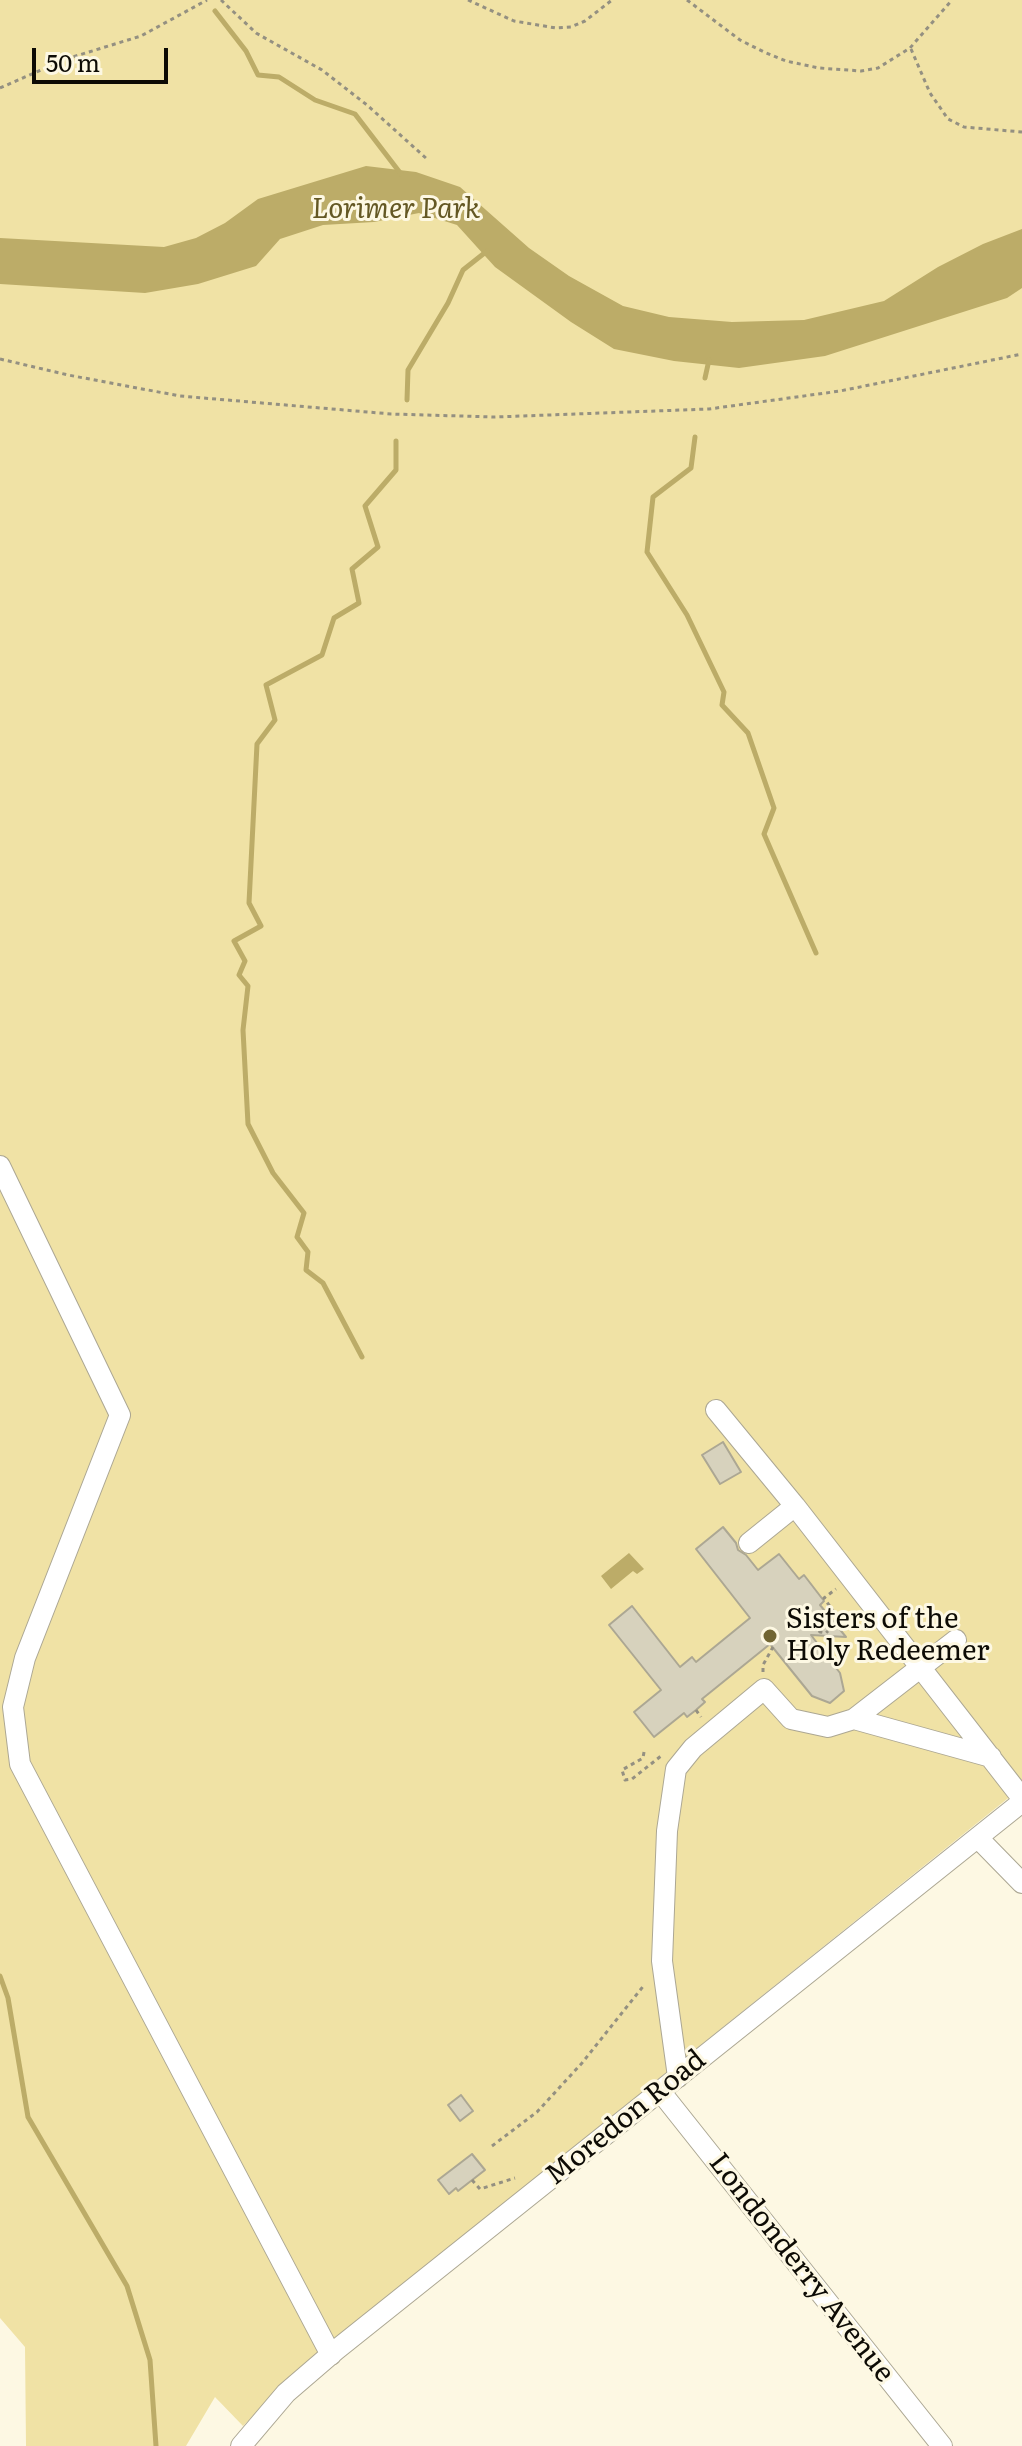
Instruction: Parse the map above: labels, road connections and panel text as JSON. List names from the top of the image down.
{
  "streets": {
    "street": ["Moredon Road", "Londonderry Avenue"]
  },
  "crossings": [
    ["Moredon Road", "Londonderry Avenue"]
  ],
  "parks": ["Lorimer Park"],
  "places": ["Sisters of the Holy Redeemer"],
  "scale_bar": "50 m"
}
